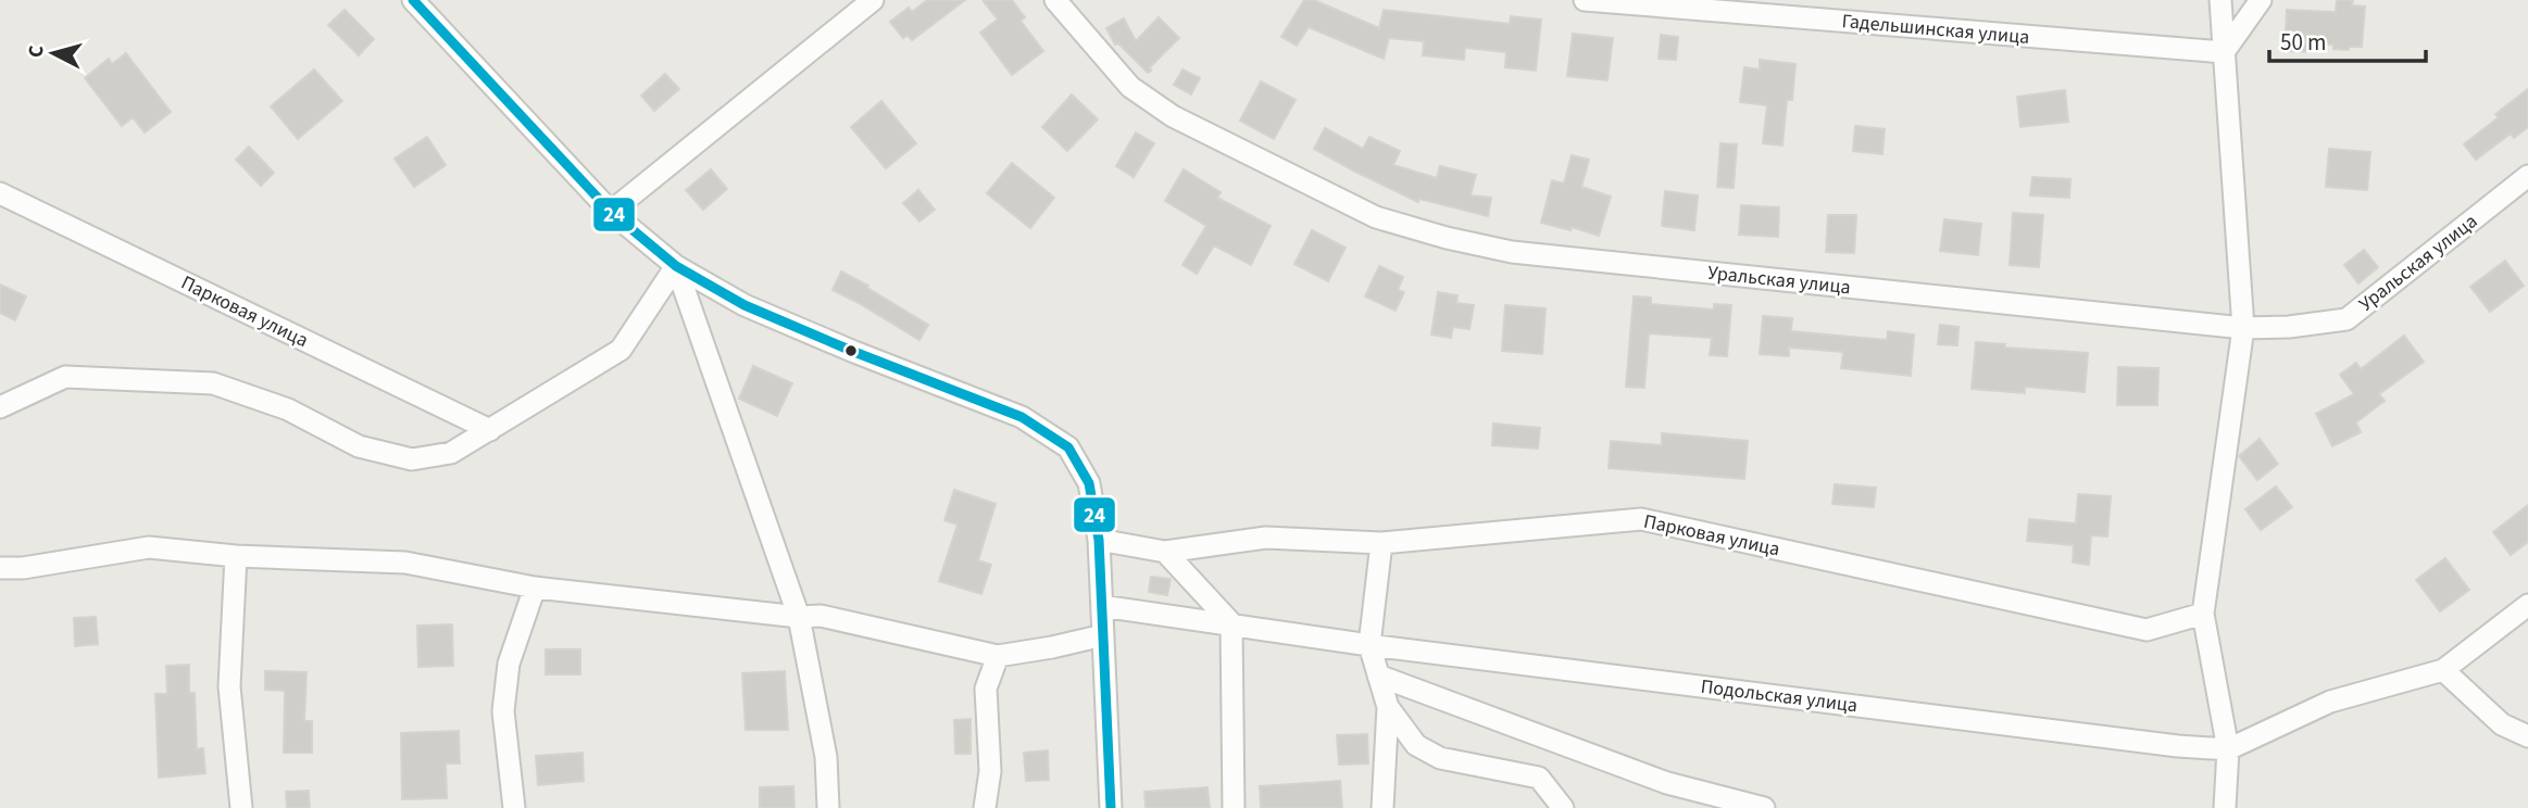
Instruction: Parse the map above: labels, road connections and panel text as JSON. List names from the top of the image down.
{
  "streets": {
    "street": [
      "Гадельшинская улица",
      "Уральская улица",
      "Парковая улица",
      "Подольская улица"
    ]
  },
  "lines": ["transit line 24"],
  "scale_bar": "50 m",
  "north": "left"
}
